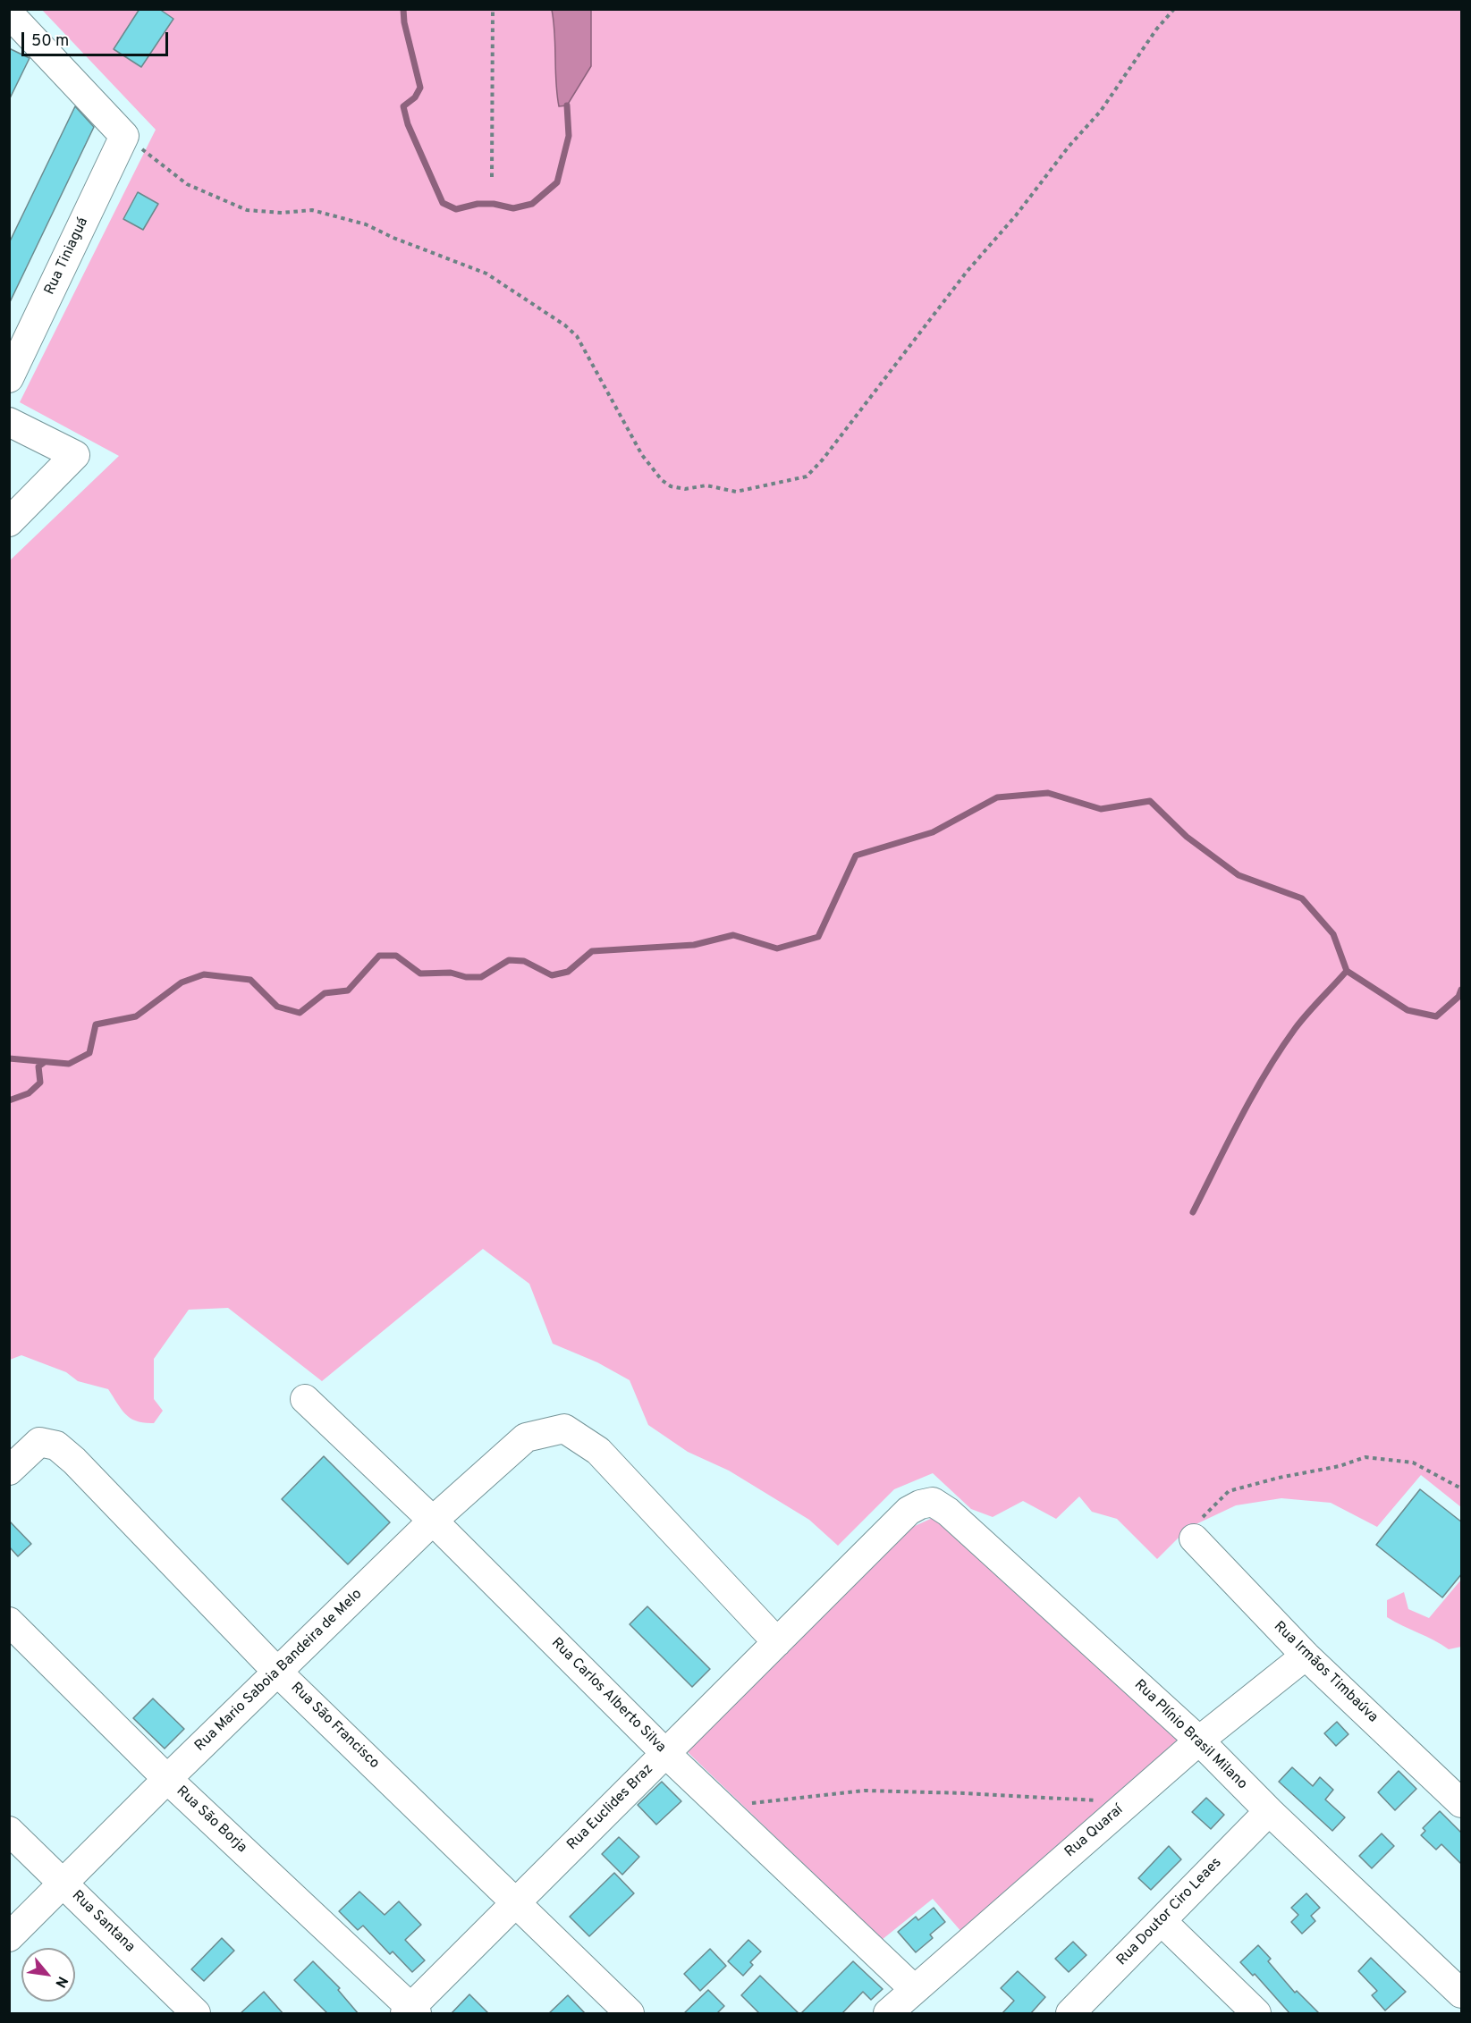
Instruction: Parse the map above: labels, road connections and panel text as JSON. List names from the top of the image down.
{
  "streets": {
    "street": [
      "Rua Tiniaguá",
      "Rua Mario Saboia Bandeira de Melo",
      "Rua Irmãos Timbaúva",
      "Rua Carlos Alberto Silva",
      "Rua São Francisco",
      "Rua Plínio Brasil Milano",
      "Rua Euclides Braz",
      "Rua São Borja",
      "Rua Quaraí",
      "Rua Doutor Ciro Leaes",
      "Rua Santana"
    ]
  },
  "crossings": [
    ["Rua Mario Saboia Bandeira de Melo", "Rua Carlos Alberto Silva"],
    ["Rua Mario Saboia Bandeira de Melo", "Rua São Francisco"],
    ["Rua Mario Saboia Bandeira de Melo", "Rua Euclides Braz"],
    ["Rua Mario Saboia Bandeira de Melo", "Rua São Borja"],
    ["Rua Mario Saboia Bandeira de Melo", "Rua Santana"],
    ["Rua Irmãos Timbaúva", "Rua Quaraí"],
    ["Rua Carlos Alberto Silva", "Rua Euclides Braz"],
    ["Rua Carlos Alberto Silva", "Rua Quaraí"],
    ["Rua São Francisco", "Rua Euclides Braz"],
    ["Rua Plínio Brasil Milano", "Rua Euclides Braz"],
    ["Rua Plínio Brasil Milano", "Rua Quaraí"],
    ["Rua Plínio Brasil Milano", "Rua Doutor Ciro Leaes"],
    ["Rua Euclides Braz", "Rua São Borja"]
  ],
  "scale_bar": "50 m",
  "north": "bottom right"
}
